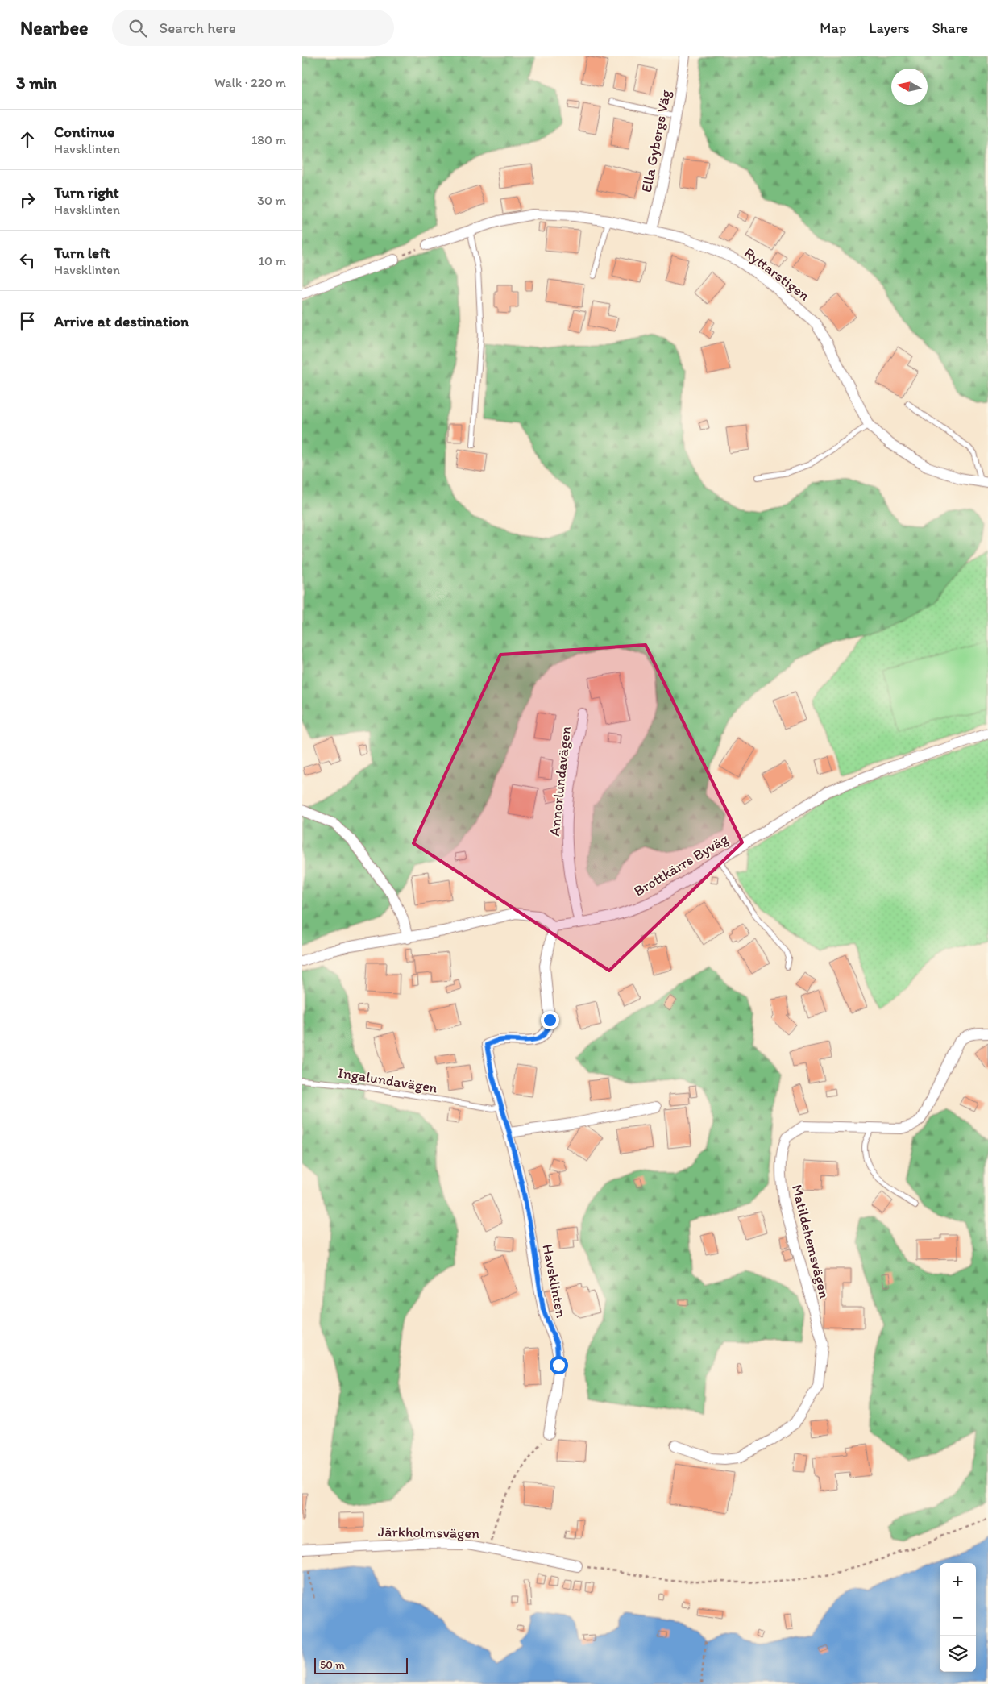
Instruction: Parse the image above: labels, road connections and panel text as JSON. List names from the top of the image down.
{
  "streets": {
    "street": [
      "Ella Gybergs Väg",
      "Ryttarstigen",
      "Annorlundavägen",
      "Brottkärrs Byväg",
      "Matildehemsvägen",
      "Havsklinten",
      "Järkholmsvägen"
    ],
    "lane": ["Ingalundavägen"]
  },
  "crossings": [
    ["Ella Gybergs Väg", "Ryttarstigen"],
    ["Annorlundavägen", "Brottkärrs Byväg"],
    ["Brottkärrs Byväg", "Havsklinten"],
    ["Ingalundavägen", "Havsklinten"]
  ],
  "scale_bar": "50 m",
  "north": "left",
  "page": {
    "header": "Nearbee",
    "search": "Search here",
    "nav": ["Map", "Layers", "Share"],
    "heading": ["3 min", "Walk · 220 m"],
    "list": [
      ["Continue", "Havsklinten", "180 m"],
      ["Turn right", "Havsklinten", "30 m"],
      ["Turn left", "Havsklinten", "10 m"],
      "Arrive at destination"
    ],
    "map_buttons": ["+", "−"],
    "scale": "50 m"
  }
}
